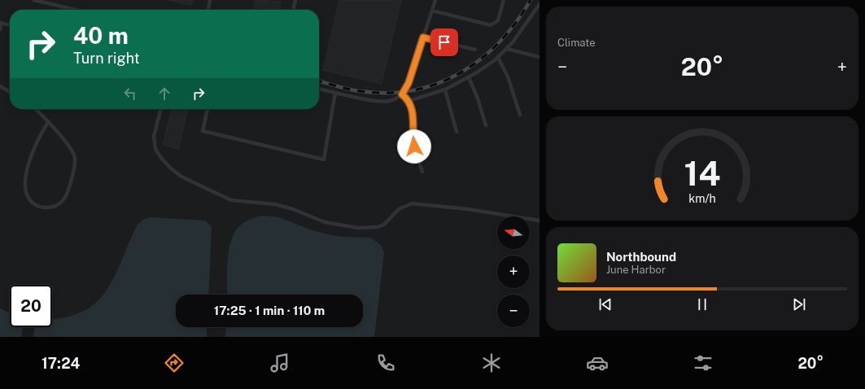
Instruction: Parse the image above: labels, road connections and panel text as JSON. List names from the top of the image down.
{
  "north": "left",
  "page": {
    "tile": "Climate",
    "turn": ["40 m", "Turn right"],
    "heat": ["−", "20°", "+"],
    "map_buttons": ["+", "−"],
    "song": ["Northbound", "June Harbor"],
    "limit": "20",
    "trip": "17:25 · 1 min · 110 m",
    "tabs": ["17:24", "20°"],
    "gauge": ["14", "km/h"]
  }
}
